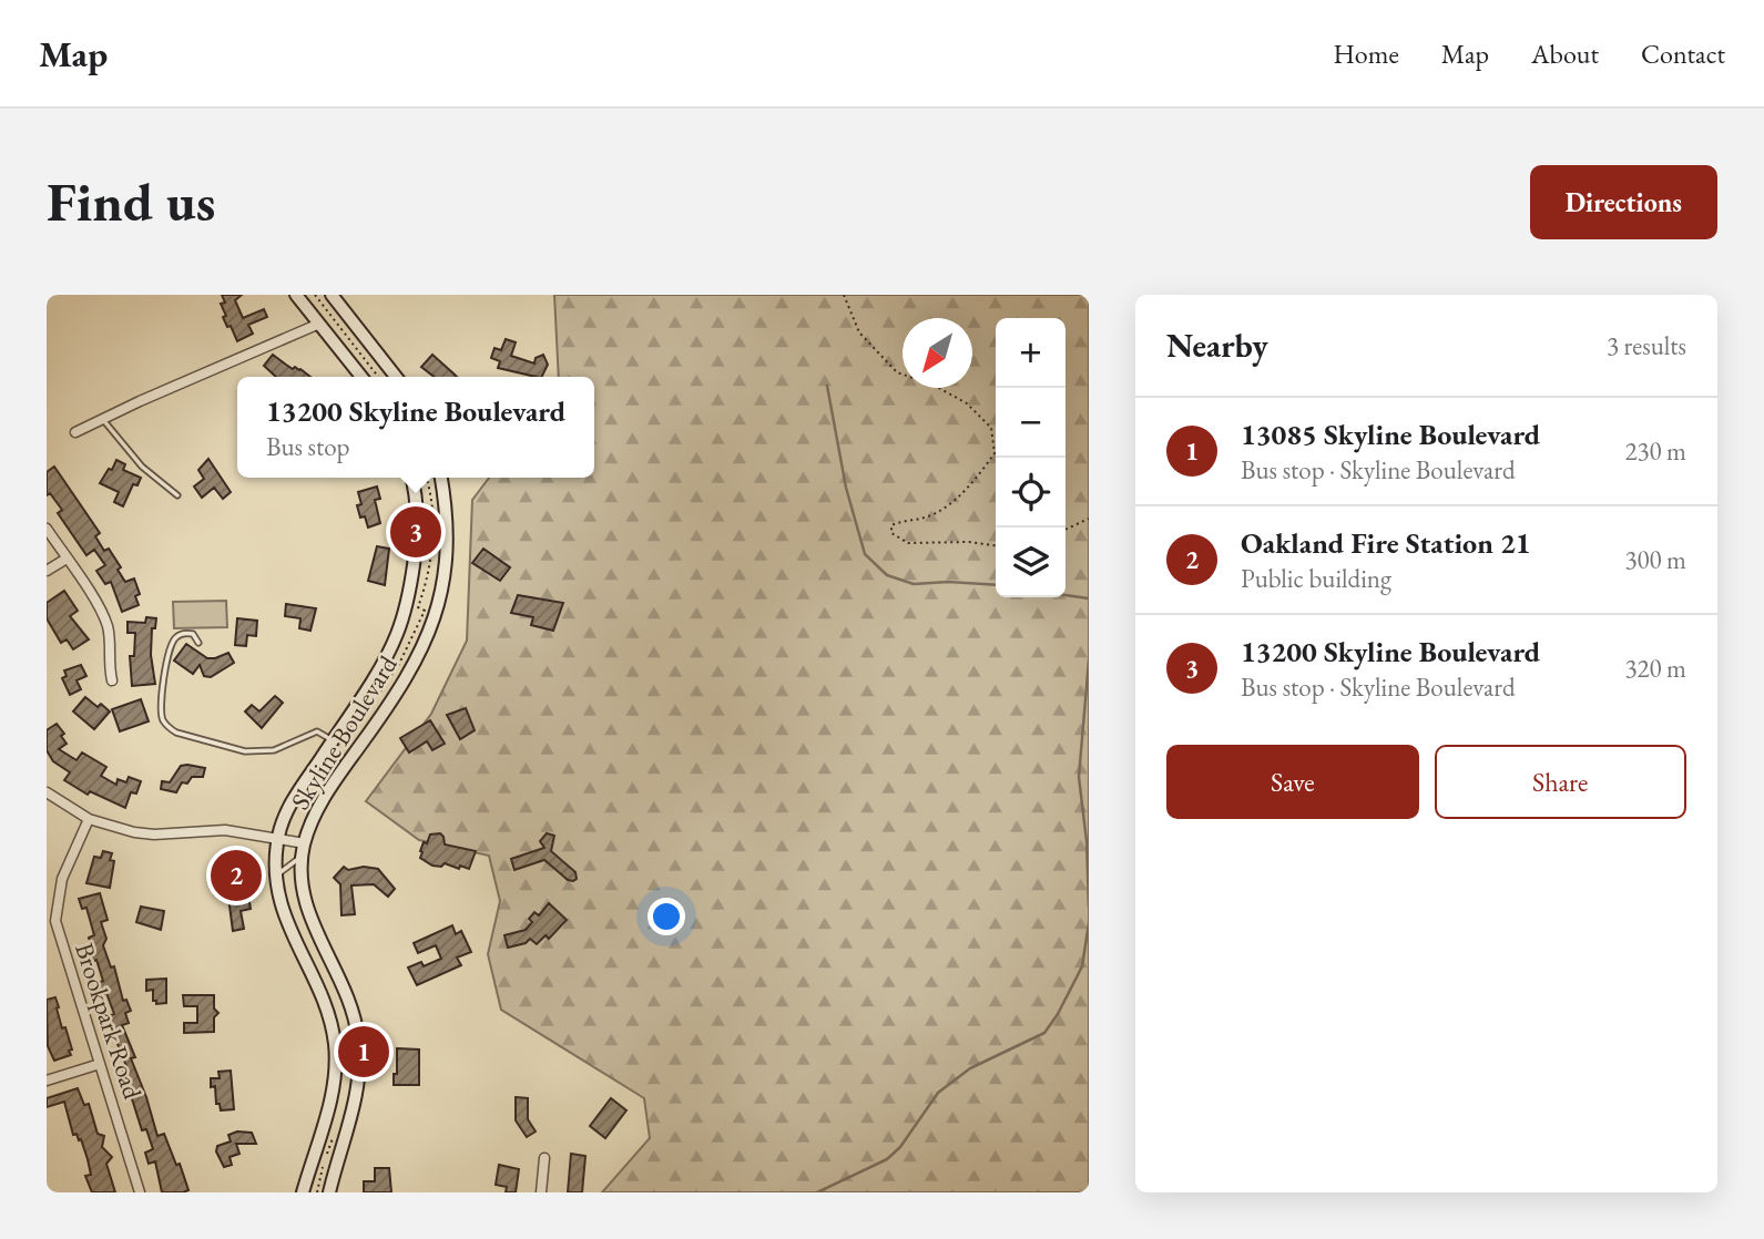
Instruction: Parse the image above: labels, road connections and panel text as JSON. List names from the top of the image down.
{
  "streets": {
    "main road": ["Skyline Boulevard"],
    "street": ["Brookpark Road"]
  },
  "north": "bottom left",
  "page": {
    "header": "Map",
    "nav": [
      "Home",
      "Map",
      "About",
      "Contact"
    ],
    "buttons": [
      "Directions",
      ["Save", "Share"]
    ],
    "title": "Find us",
    "heading": ["Nearby", "3 results"],
    "map_buttons": ["+", "−"],
    "popup": ["13200 Skyline Boulevard", "Bus stop"],
    "list": [
      {
        "mark": "1",
        "name": "13085 Skyline Boulevard",
        "note": "Bus stop · Skyline Boulevard",
        "value": "230 m"
      },
      {
        "mark": "2",
        "name": "Oakland Fire Station 21",
        "note": "Public building",
        "value": "300 m"
      },
      {
        "mark": "3",
        "name": "13200 Skyline Boulevard",
        "note": "Bus stop · Skyline Boulevard",
        "value": "320 m"
      }
    ],
    "pins": ["3", "2", "1"]
  }
}
